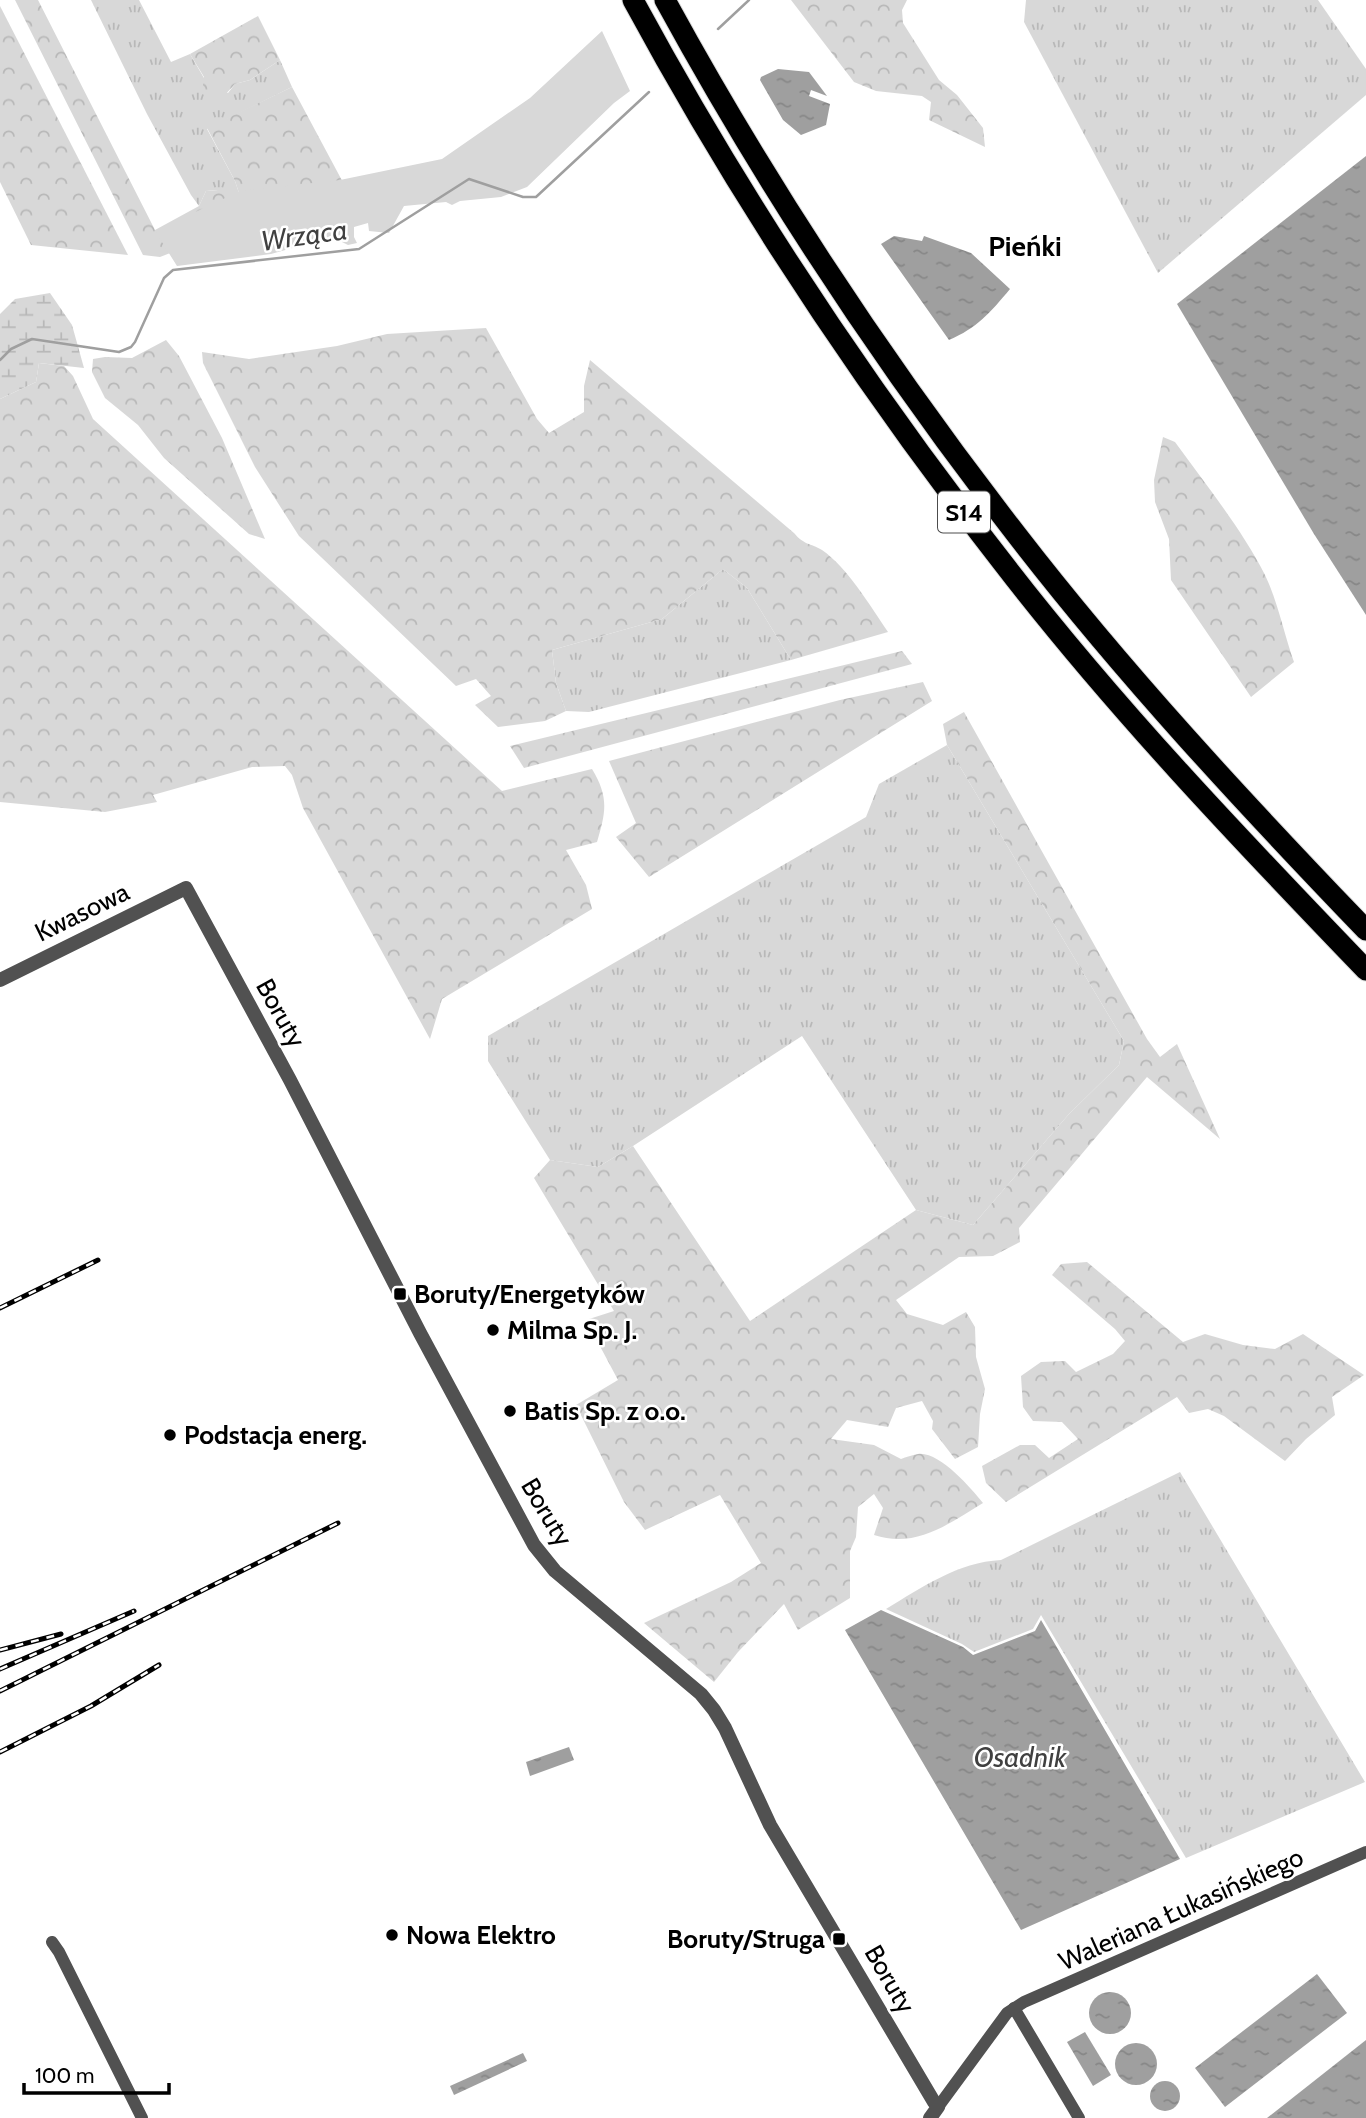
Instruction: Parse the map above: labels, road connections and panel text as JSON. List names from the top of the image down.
{
  "streets": {
    "highway": ["S14"],
    "street": ["Kwasowa", "Boruty", "Waleriana Łukasińskiego"]
  },
  "crossings": [
    ["Kwasowa", "Boruty"]
  ],
  "districts": ["Pieńki"],
  "water": ["Wrząca", "Osadnik"],
  "places": {
    "transit": ["Boruty/Energetyków", "Boruty/Struga"],
    "other": [
      "Milma Sp. J.",
      "Batis Sp. z o.o.",
      "Podstacja energ.",
      "Nowa Elektro"
    ]
  },
  "scale_bar": "100 m"
}
